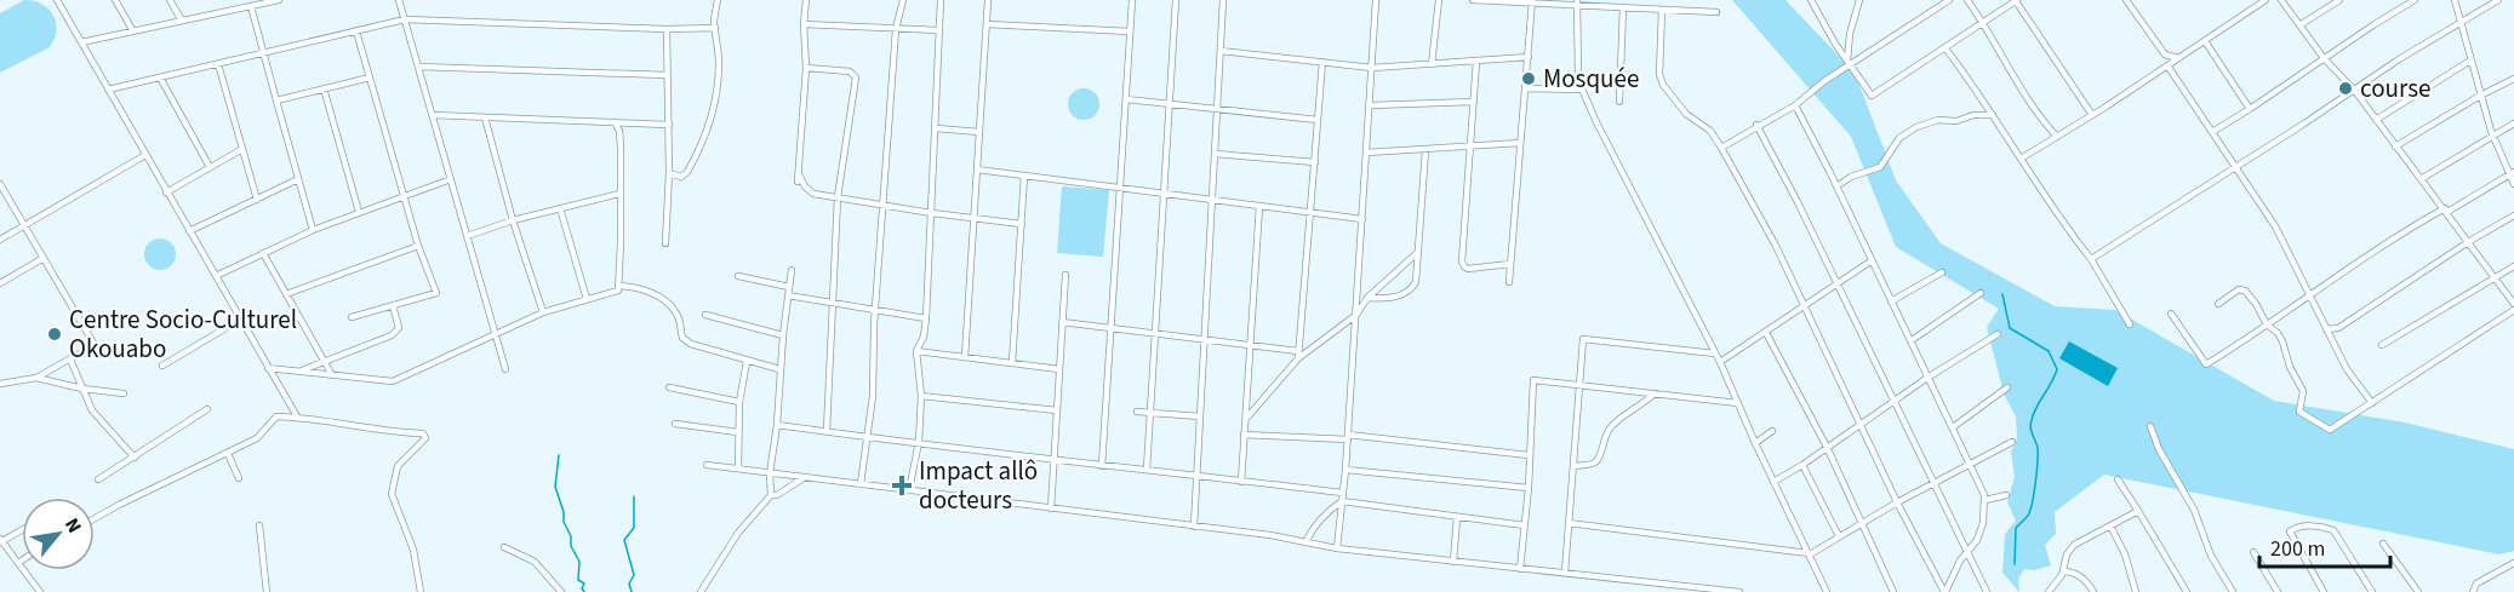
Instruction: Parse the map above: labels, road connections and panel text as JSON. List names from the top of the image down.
{
  "places": {
    "other": ["Mosquée", "course", "Centre Socio-Culturel Okouabo"],
    "health": ["Impact allô docteurs"]
  },
  "scale_bar": "200 m",
  "north": "top right"
}
